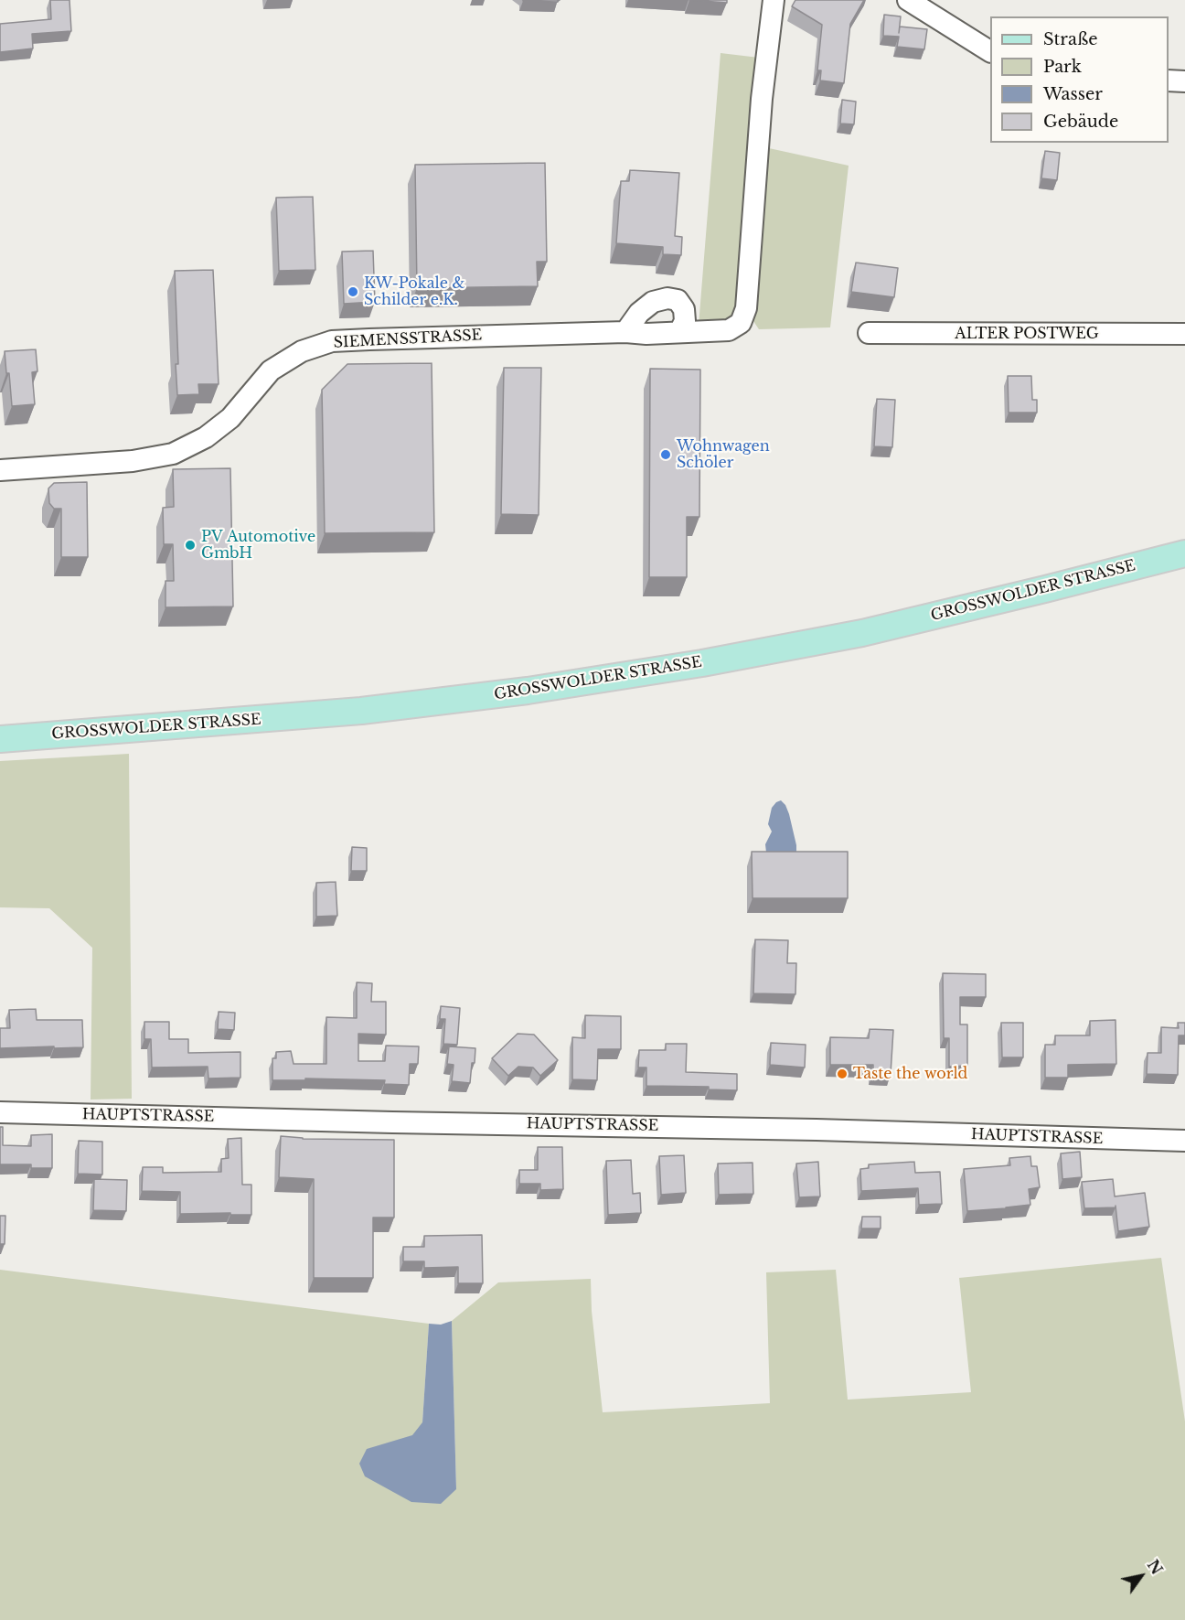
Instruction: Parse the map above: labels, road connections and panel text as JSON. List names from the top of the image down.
{
  "streets": {
    "main road": ["GROSSWOLDER STRASSE"],
    "street": ["ALTER POSTWEG", "SIEMENSSTRASSE", "HAUPTSTRASSE"]
  },
  "places": [
    "KW-Pokale & Schilder e.K.",
    "Wohnwagen Schöler",
    "PV Automotive GmbH",
    "Taste the world"
  ],
  "legend": [
    "Straße",
    "Park",
    "Wasser",
    "Gebäude"
  ],
  "north": "top right"
}
